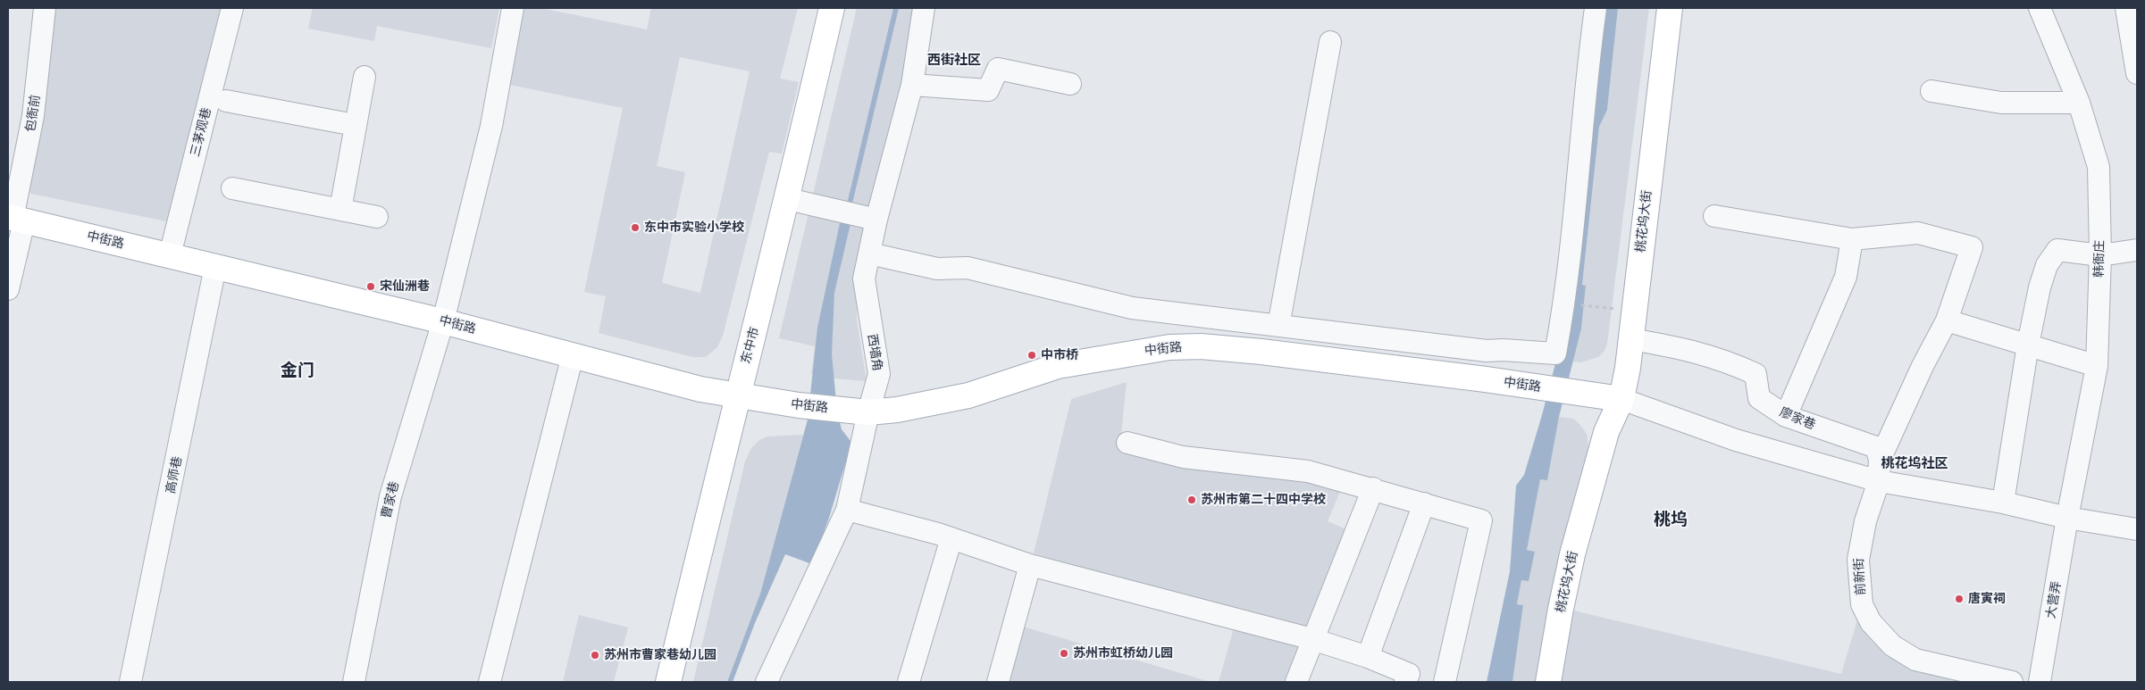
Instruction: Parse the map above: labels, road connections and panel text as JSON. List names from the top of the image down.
{
  "streets": {
    "main road": ["桃花坞大街", "中街路", "东中市"],
    "street": [
      "包衙前",
      "三茅观巷",
      "韩衙庄",
      "西墙角",
      "廖家巷",
      "高师巷",
      "曹家巷",
      "前新街",
      "大营弄"
    ]
  },
  "crossings": [
    ["包衙前", "中街路"],
    ["三茅观巷", "中街路"],
    ["桃花坞大街", "中街路"],
    ["桃花坞大街", "廖家巷"],
    ["中街路", "东中市"],
    ["中街路", "西墙角"],
    ["中街路", "高师巷"],
    ["中街路", "曹家巷"],
    ["韩衙庄", "大营弄"]
  ],
  "districts": [
    "西街社区",
    "金门",
    "桃花坞社区",
    "桃坞"
  ],
  "places": [
    "东中市实验小学校",
    "宋仙洲巷",
    "中市桥",
    "苏州市第二十四中学校",
    "唐寅祠",
    "苏州市虹桥幼儿园",
    "苏州市曹家巷幼儿园"
  ]
}
